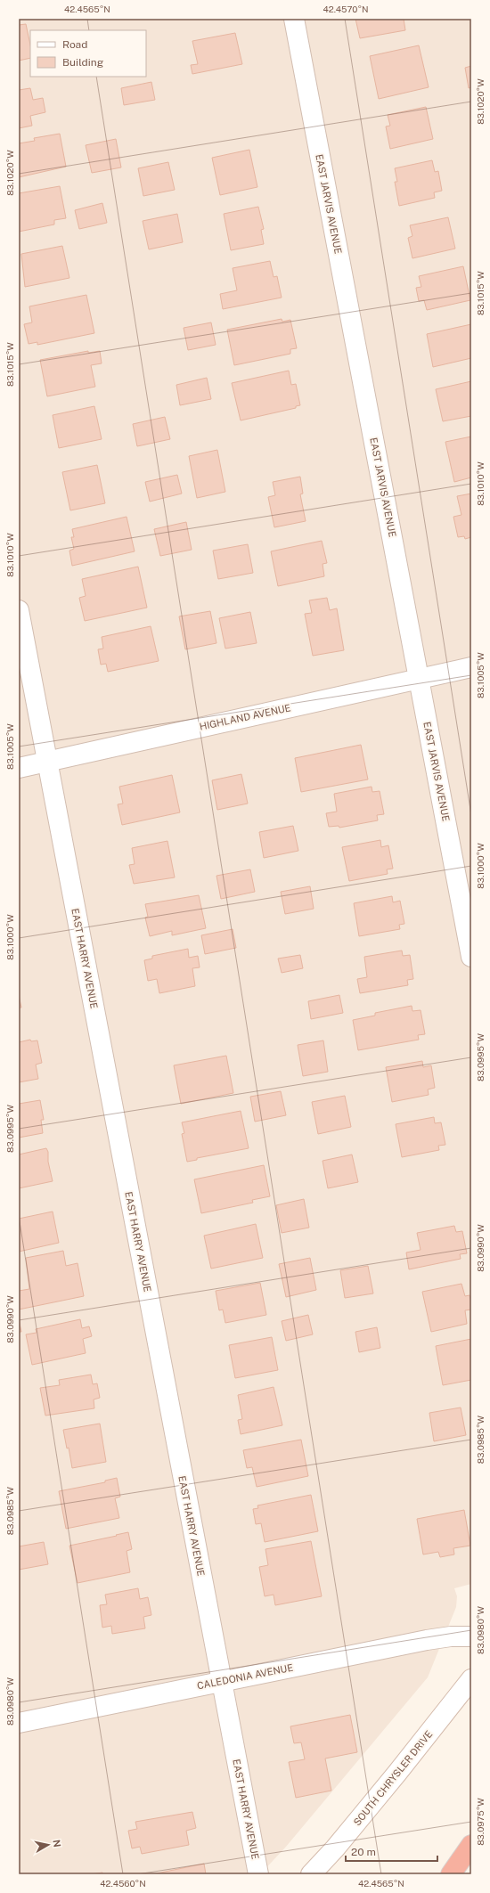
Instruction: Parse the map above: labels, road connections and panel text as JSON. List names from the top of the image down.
{
  "streets": {
    "street": [
      "EAST JARVIS AVENUE",
      "HIGHLAND AVENUE",
      "EAST HARRY AVENUE",
      "CALEDONIA AVENUE",
      "SOUTH CHRYSLER DRIVE"
    ]
  },
  "crossings": [
    ["EAST JARVIS AVENUE", "HIGHLAND AVENUE"],
    ["HIGHLAND AVENUE", "EAST HARRY AVENUE"],
    ["EAST HARRY AVENUE", "CALEDONIA AVENUE"]
  ],
  "legend": ["Road", "Building"],
  "scale_bar": "20 m",
  "north": "right",
  "coordinates": [
    "42.4565°N",
    "42.4570°N",
    "83.1020°W",
    "83.1015°W",
    "83.1010°W",
    "83.1005°W",
    "83.1000°W",
    "83.0995°W",
    "83.0990°W",
    "83.0985°W",
    "83.0980°W",
    "83.0975°W",
    "42.4560°N"
  ]
}
